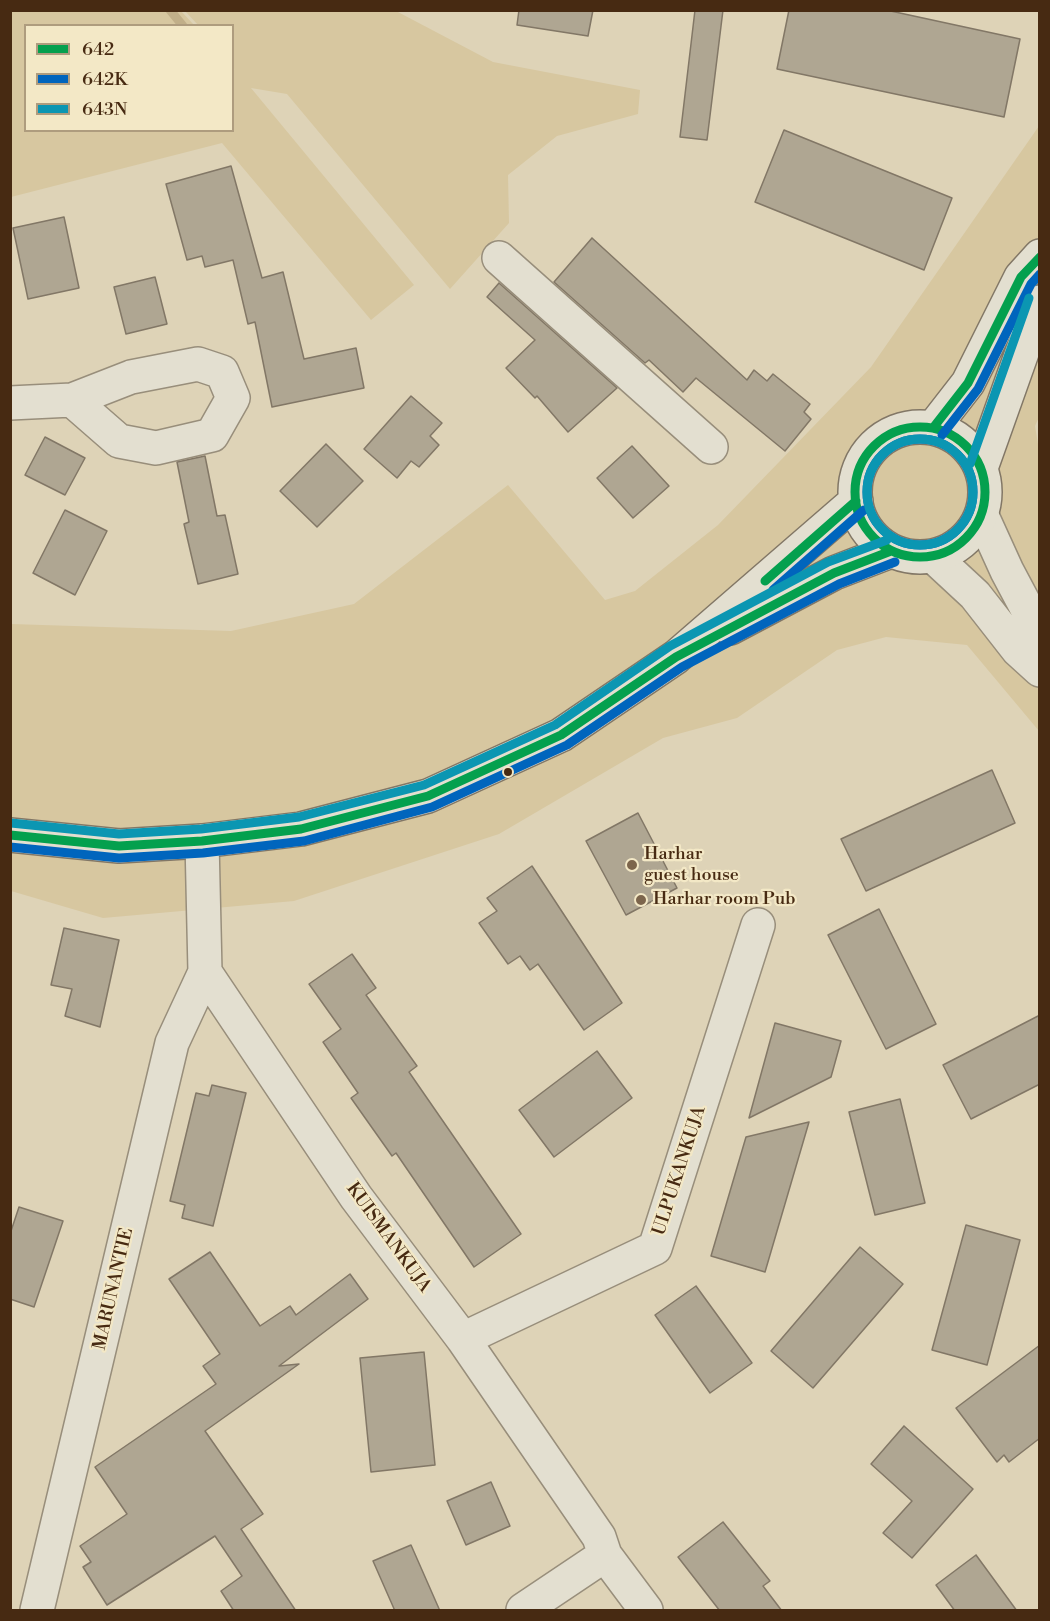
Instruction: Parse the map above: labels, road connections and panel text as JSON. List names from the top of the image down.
{
  "streets": {
    "street": ["ULPUKANKUJA", "KUISMANKUJA", "MARUNANTIE"]
  },
  "crossings": [
    ["ULPUKANKUJA", "KUISMANKUJA"],
    ["KUISMANKUJA", "MARUNANTIE"]
  ],
  "places": ["Harhar guest house", "Harhar room Pub"],
  "lines": ["transit line 642", "transit line 642K", "transit line 643N"],
  "legend": ["642", "642K", "643N"]
}
